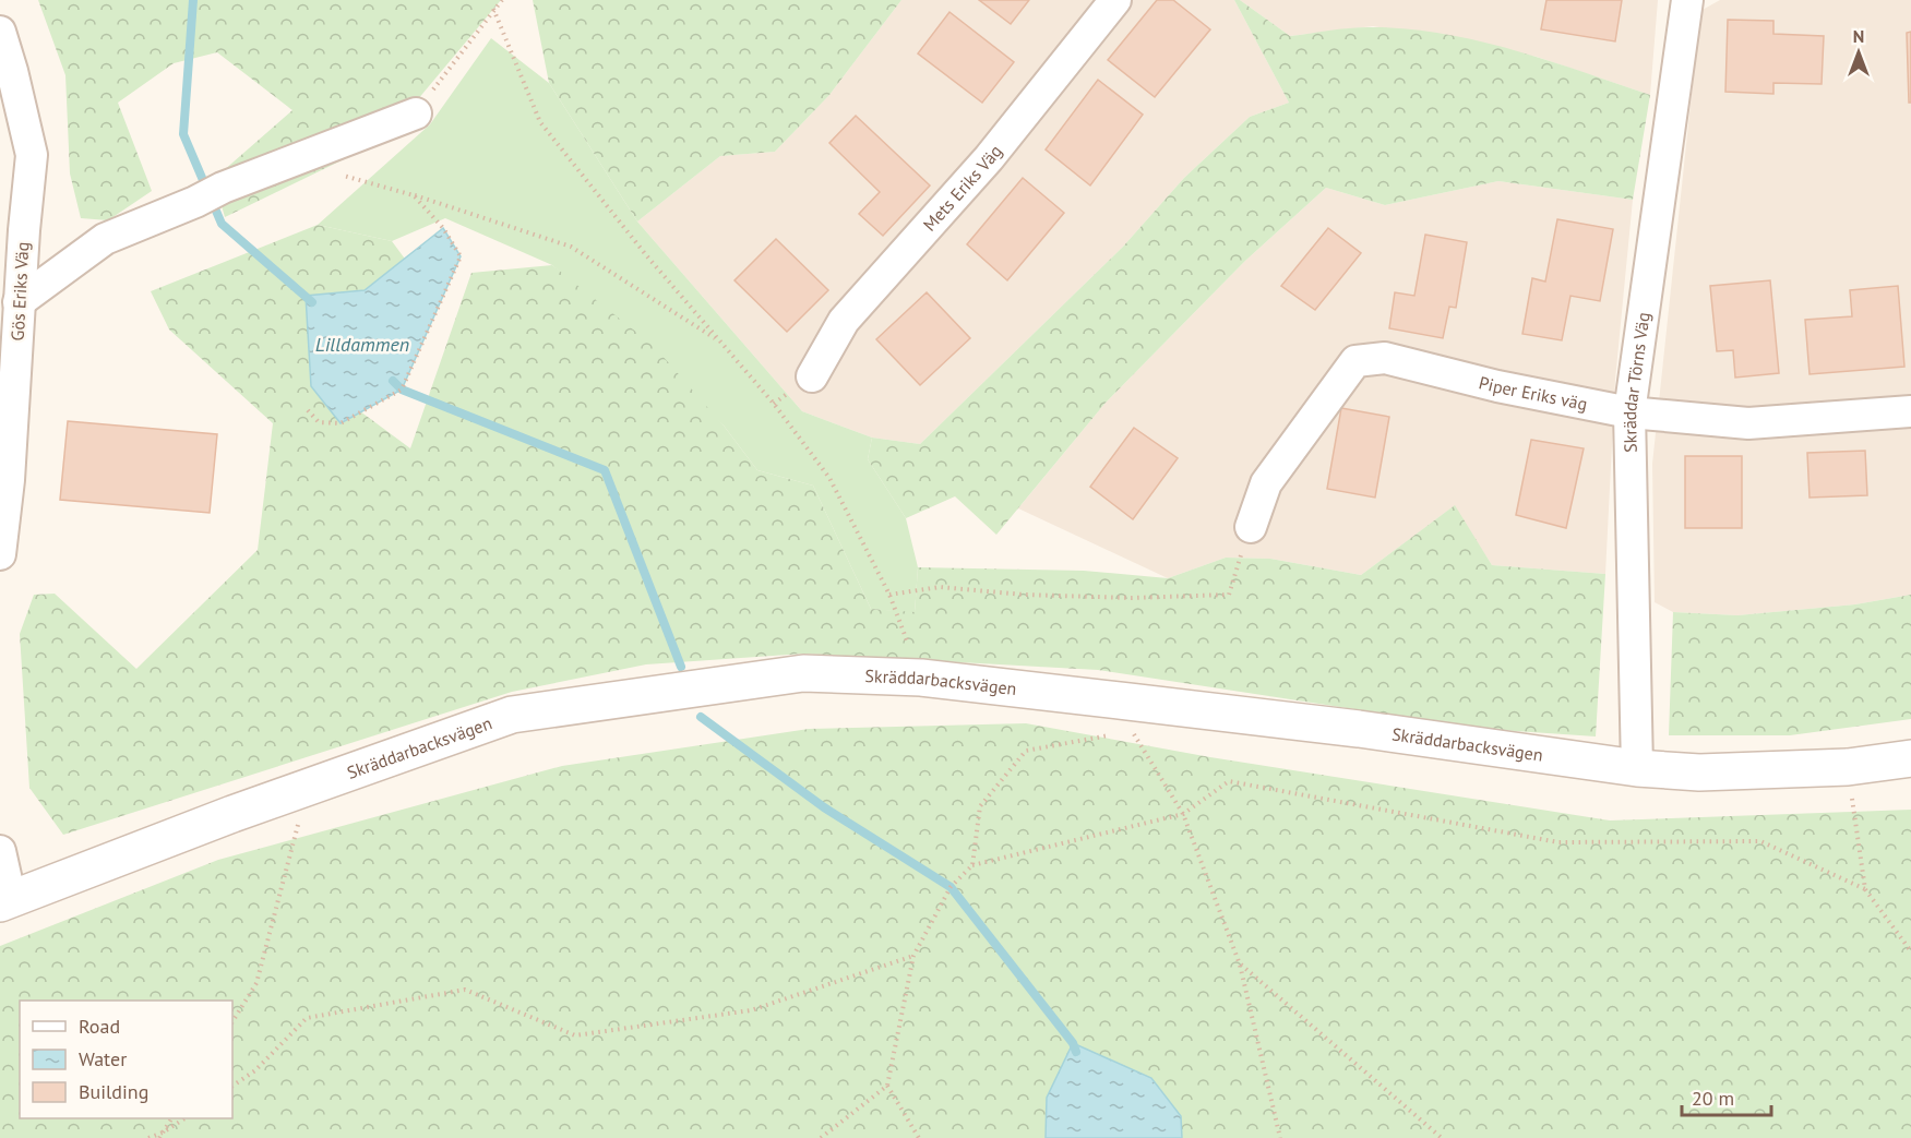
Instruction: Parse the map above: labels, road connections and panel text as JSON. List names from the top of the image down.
{
  "streets": {
    "street": [
      "Mets Eriks Väg",
      "Gös Eriks Väg",
      "Skräddar Törns Väg",
      "Piper Eriks väg",
      "Skräddarbacksvägen"
    ]
  },
  "crossings": [
    ["Skräddar Törns Väg", "Piper Eriks väg"],
    ["Skräddar Törns Väg", "Skräddarbacksvägen"]
  ],
  "water": ["Lilldammen"],
  "legend": ["Road", "Water", "Building"],
  "scale_bar": "20 m",
  "north": "top"
}
